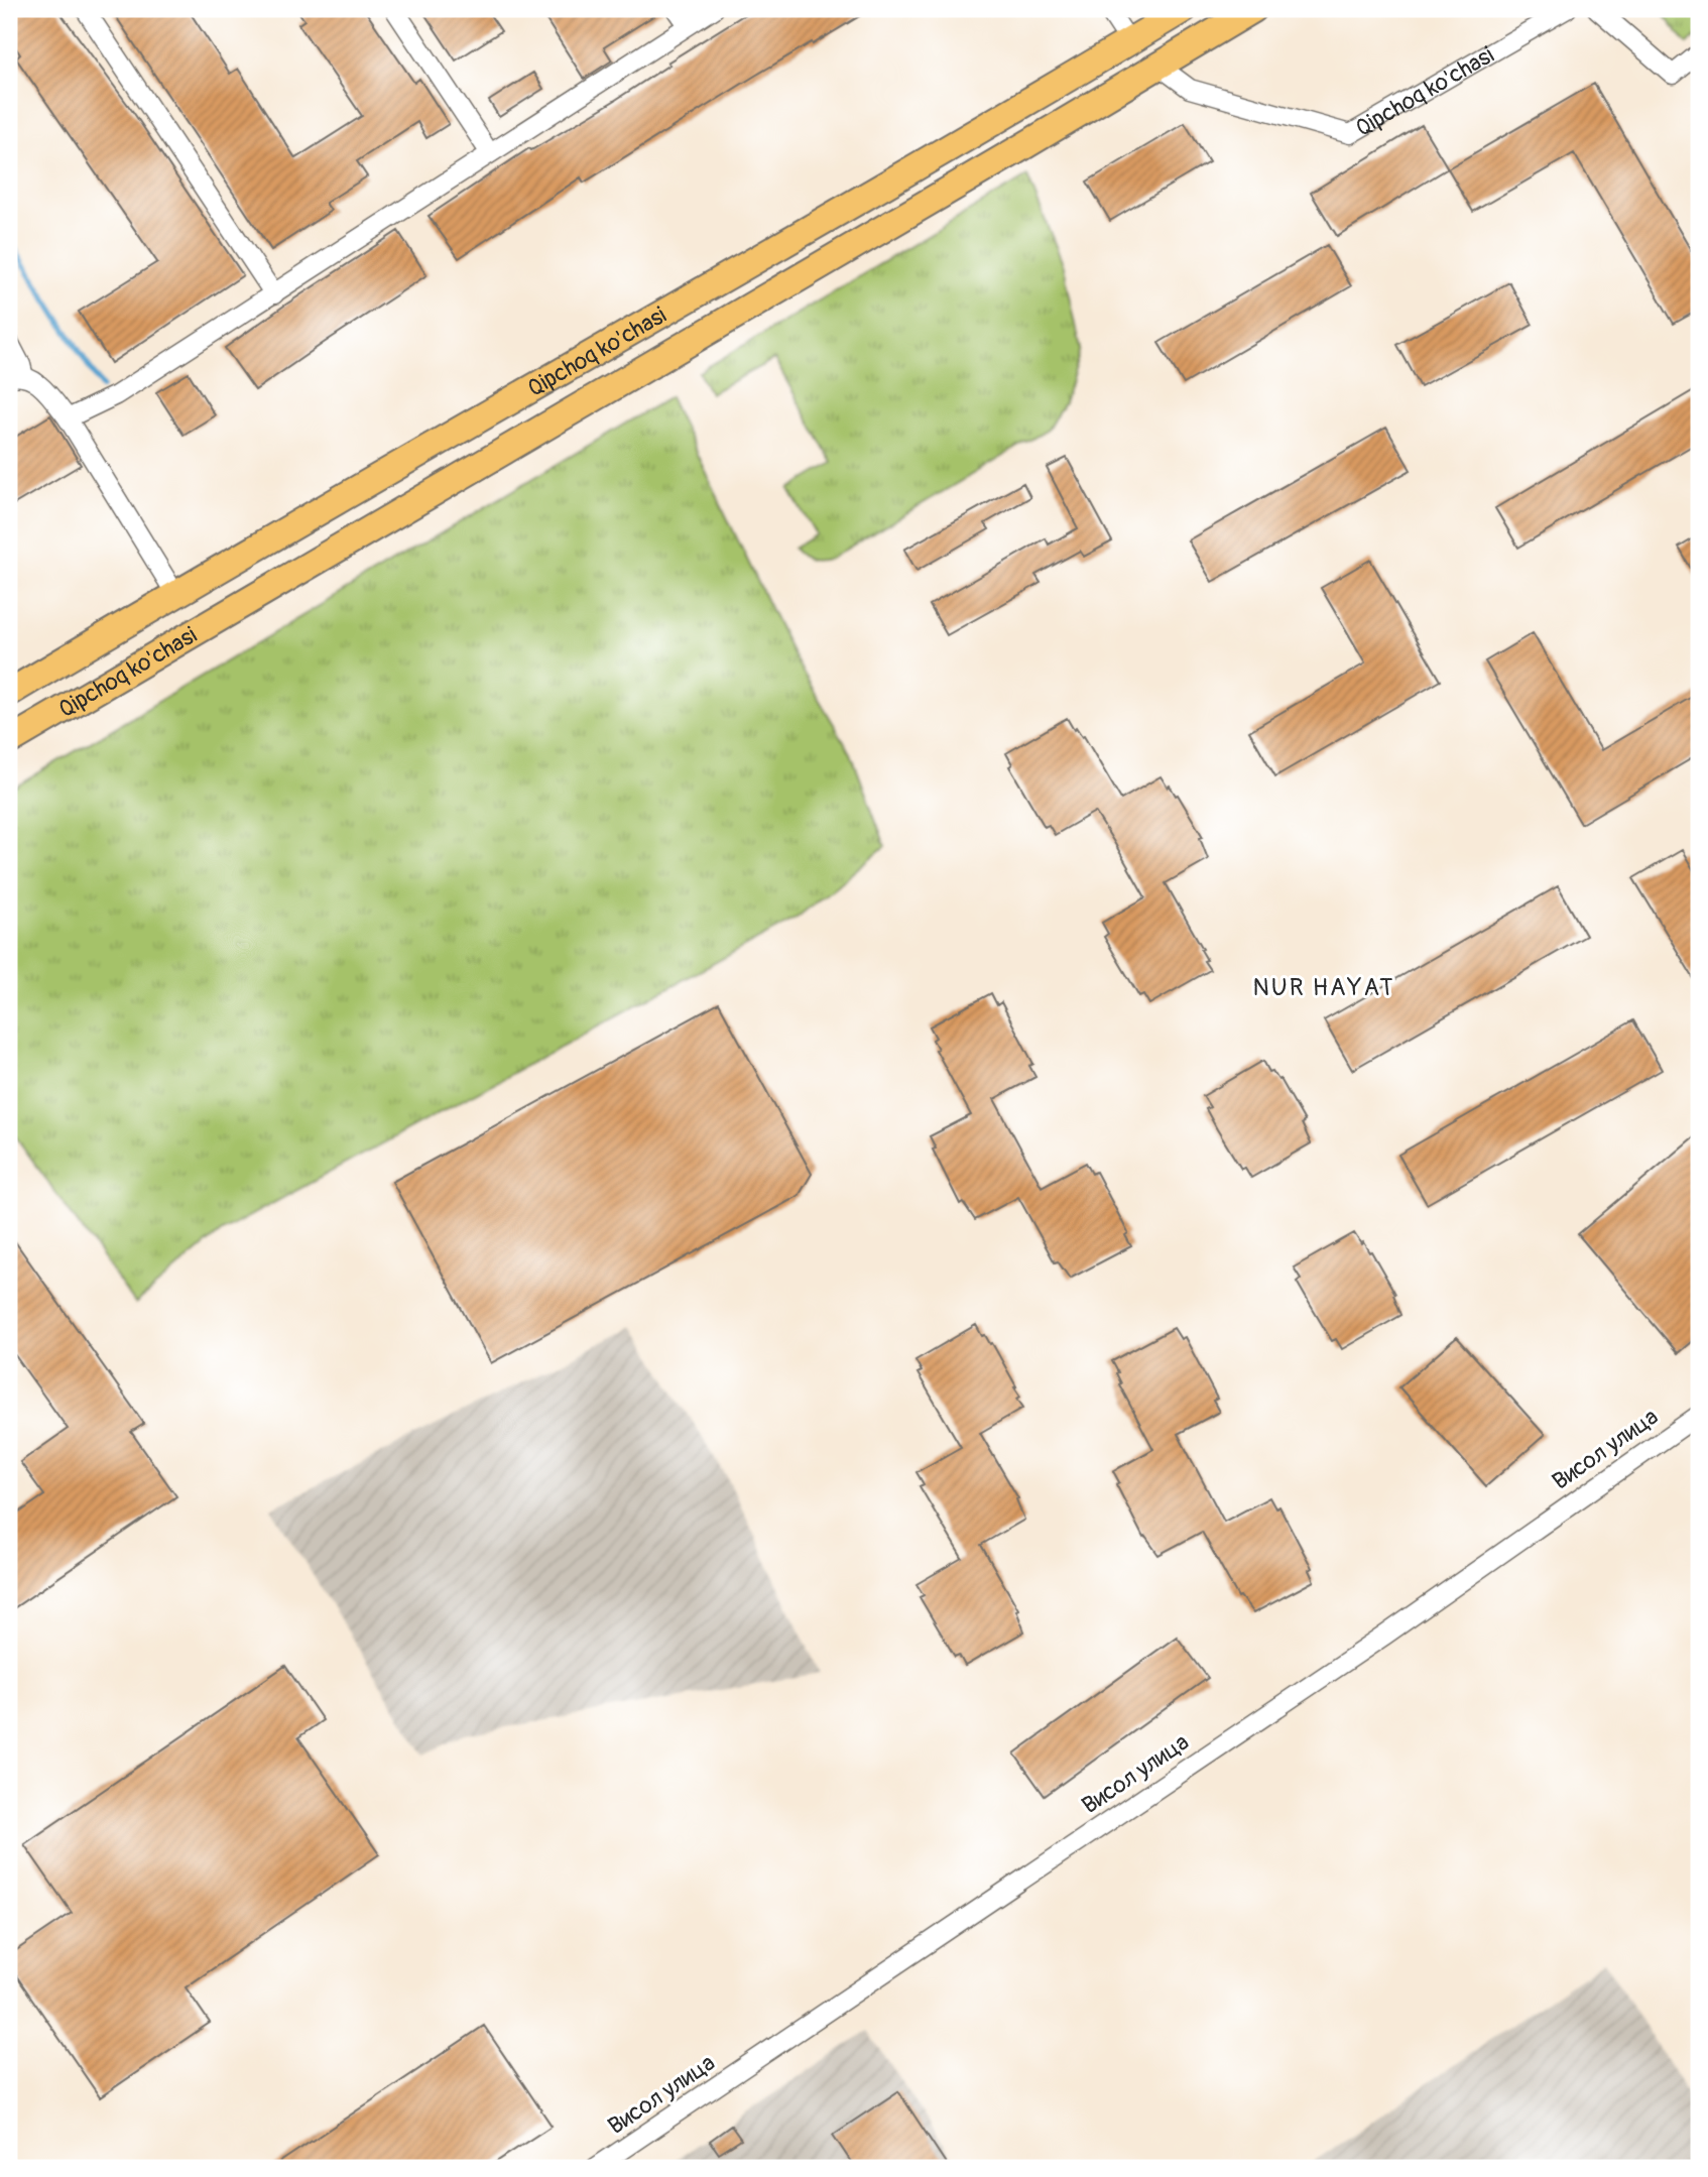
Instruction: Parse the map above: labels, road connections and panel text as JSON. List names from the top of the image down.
{
  "streets": {
    "main road": ["Qipchoq ko'chasi"],
    "street": ["Висол улица"]
  },
  "districts": ["NUR HAYAT"]
}
